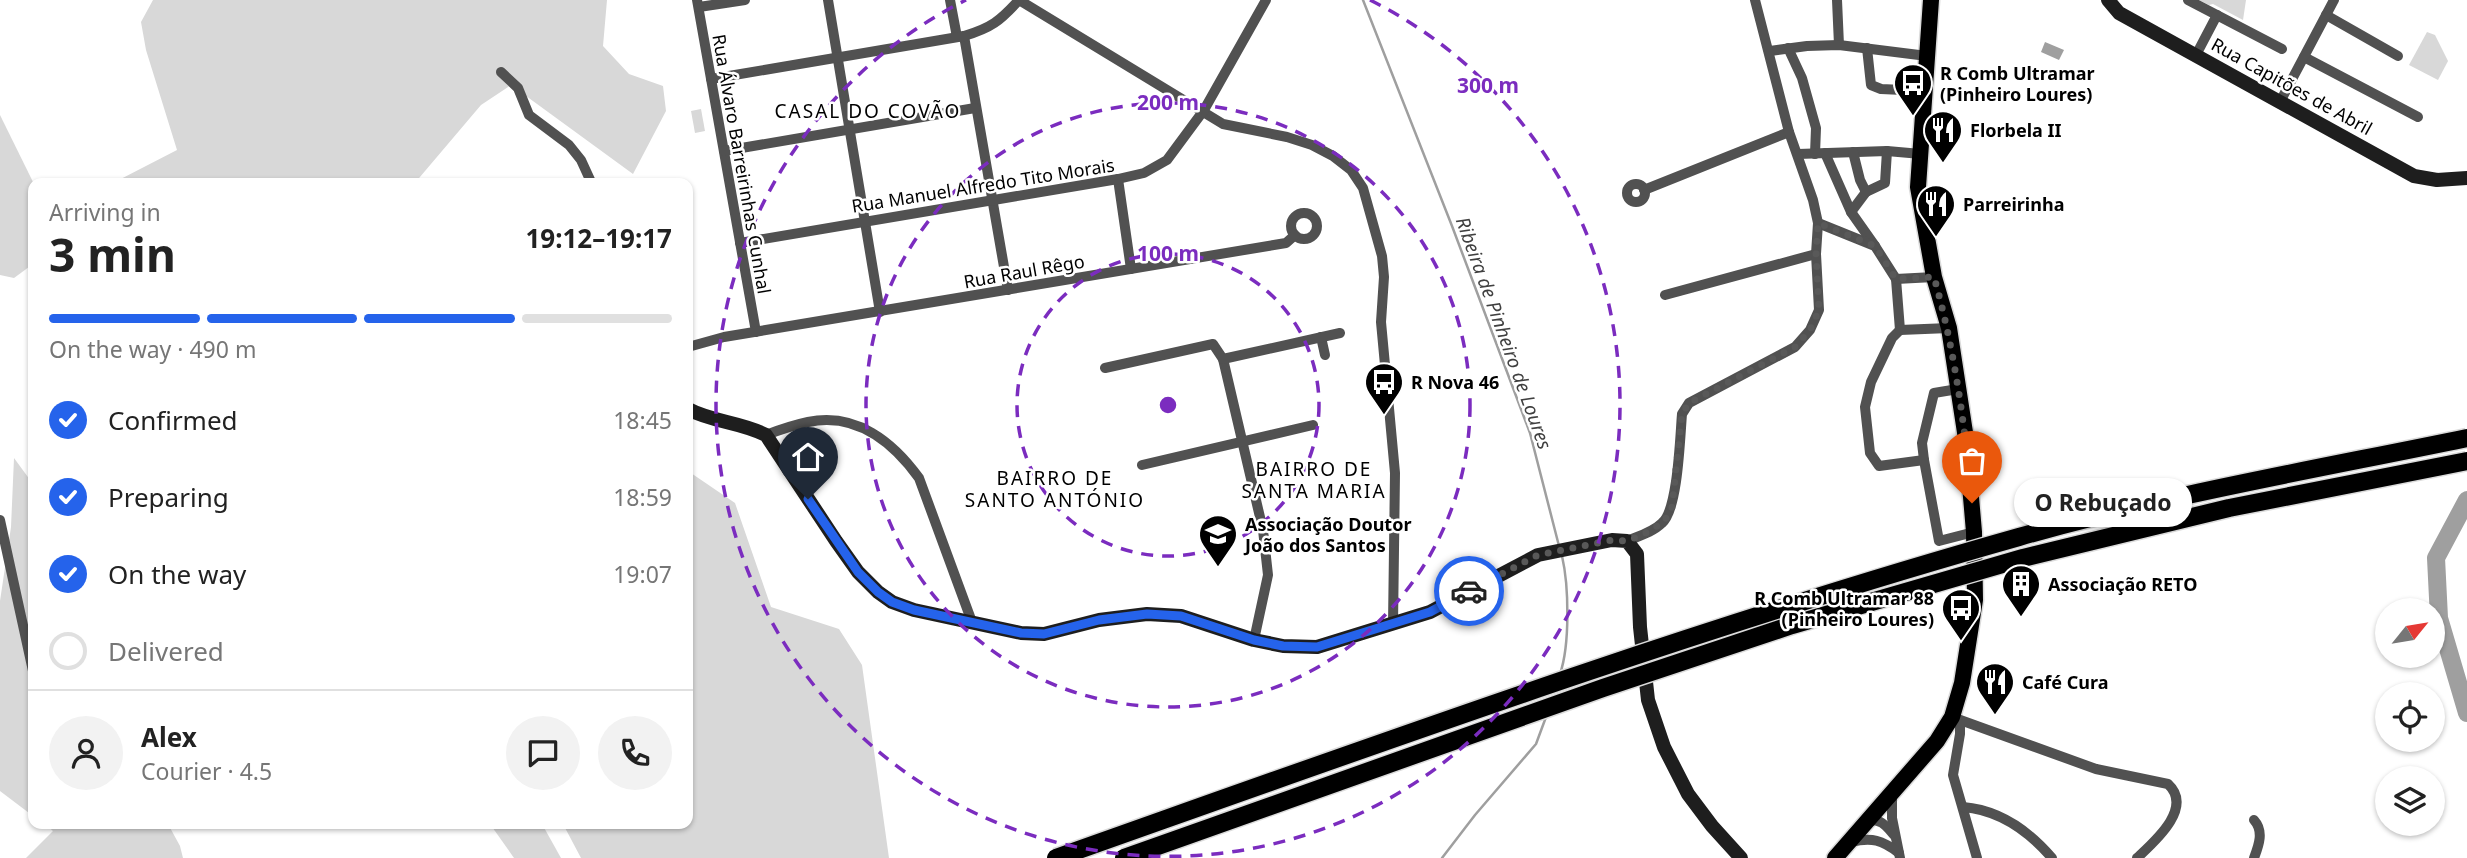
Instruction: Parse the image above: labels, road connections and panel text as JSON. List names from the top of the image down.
{
  "streets": {
    "street": [
      "Rua Capitões de Abril",
      "Rua Álvaro Barreirinhas Cunhal",
      "Rua Manuel Alfredo Tito Morais",
      "Rua Raul Rêgo"
    ]
  },
  "crossings": [
    ["Rua Álvaro Barreirinhas Cunhal", "Rua Manuel Alfredo Tito Morais"],
    ["Rua Álvaro Barreirinhas Cunhal", "Rua Raul Rêgo"]
  ],
  "districts": ["CASAL DO COVÃO", "BAIRRO DE SANTA MARIA", "BAIRRO DE SANTO ANTÓNIO"],
  "water": ["Ribeira de Pinheiro de Loures"],
  "places": {
    "bus stop": ["R Comb Ultramar (Pinheiro Loures)", "R Nova 46", "R Comb Ultramar 88 (Pinheiro Loures)"],
    "restaurant": ["Florbela II", "Parreirinha", "Café Cura"],
    "other": ["O Rebuçado"],
    "school or university": ["Associação Doutor João dos Santos"],
    "building": ["Associação RETO"]
  },
  "north": "top right",
  "page": {
    "heading": ["3 min", "Arriving in", "19:12–19:17"],
    "panel": ["Alex", "Courier · 4.5"],
    "bar": "On the way · 490 m",
    "list": [
      ["Confirmed", "18:45"],
      ["Preparing", "18:59"],
      ["On the way", "19:07"],
      "Delivered"
    ],
    "bubble": "O Rebuçado"
  },
  "rings": ["300 m", "200 m", "100 m"]
}
